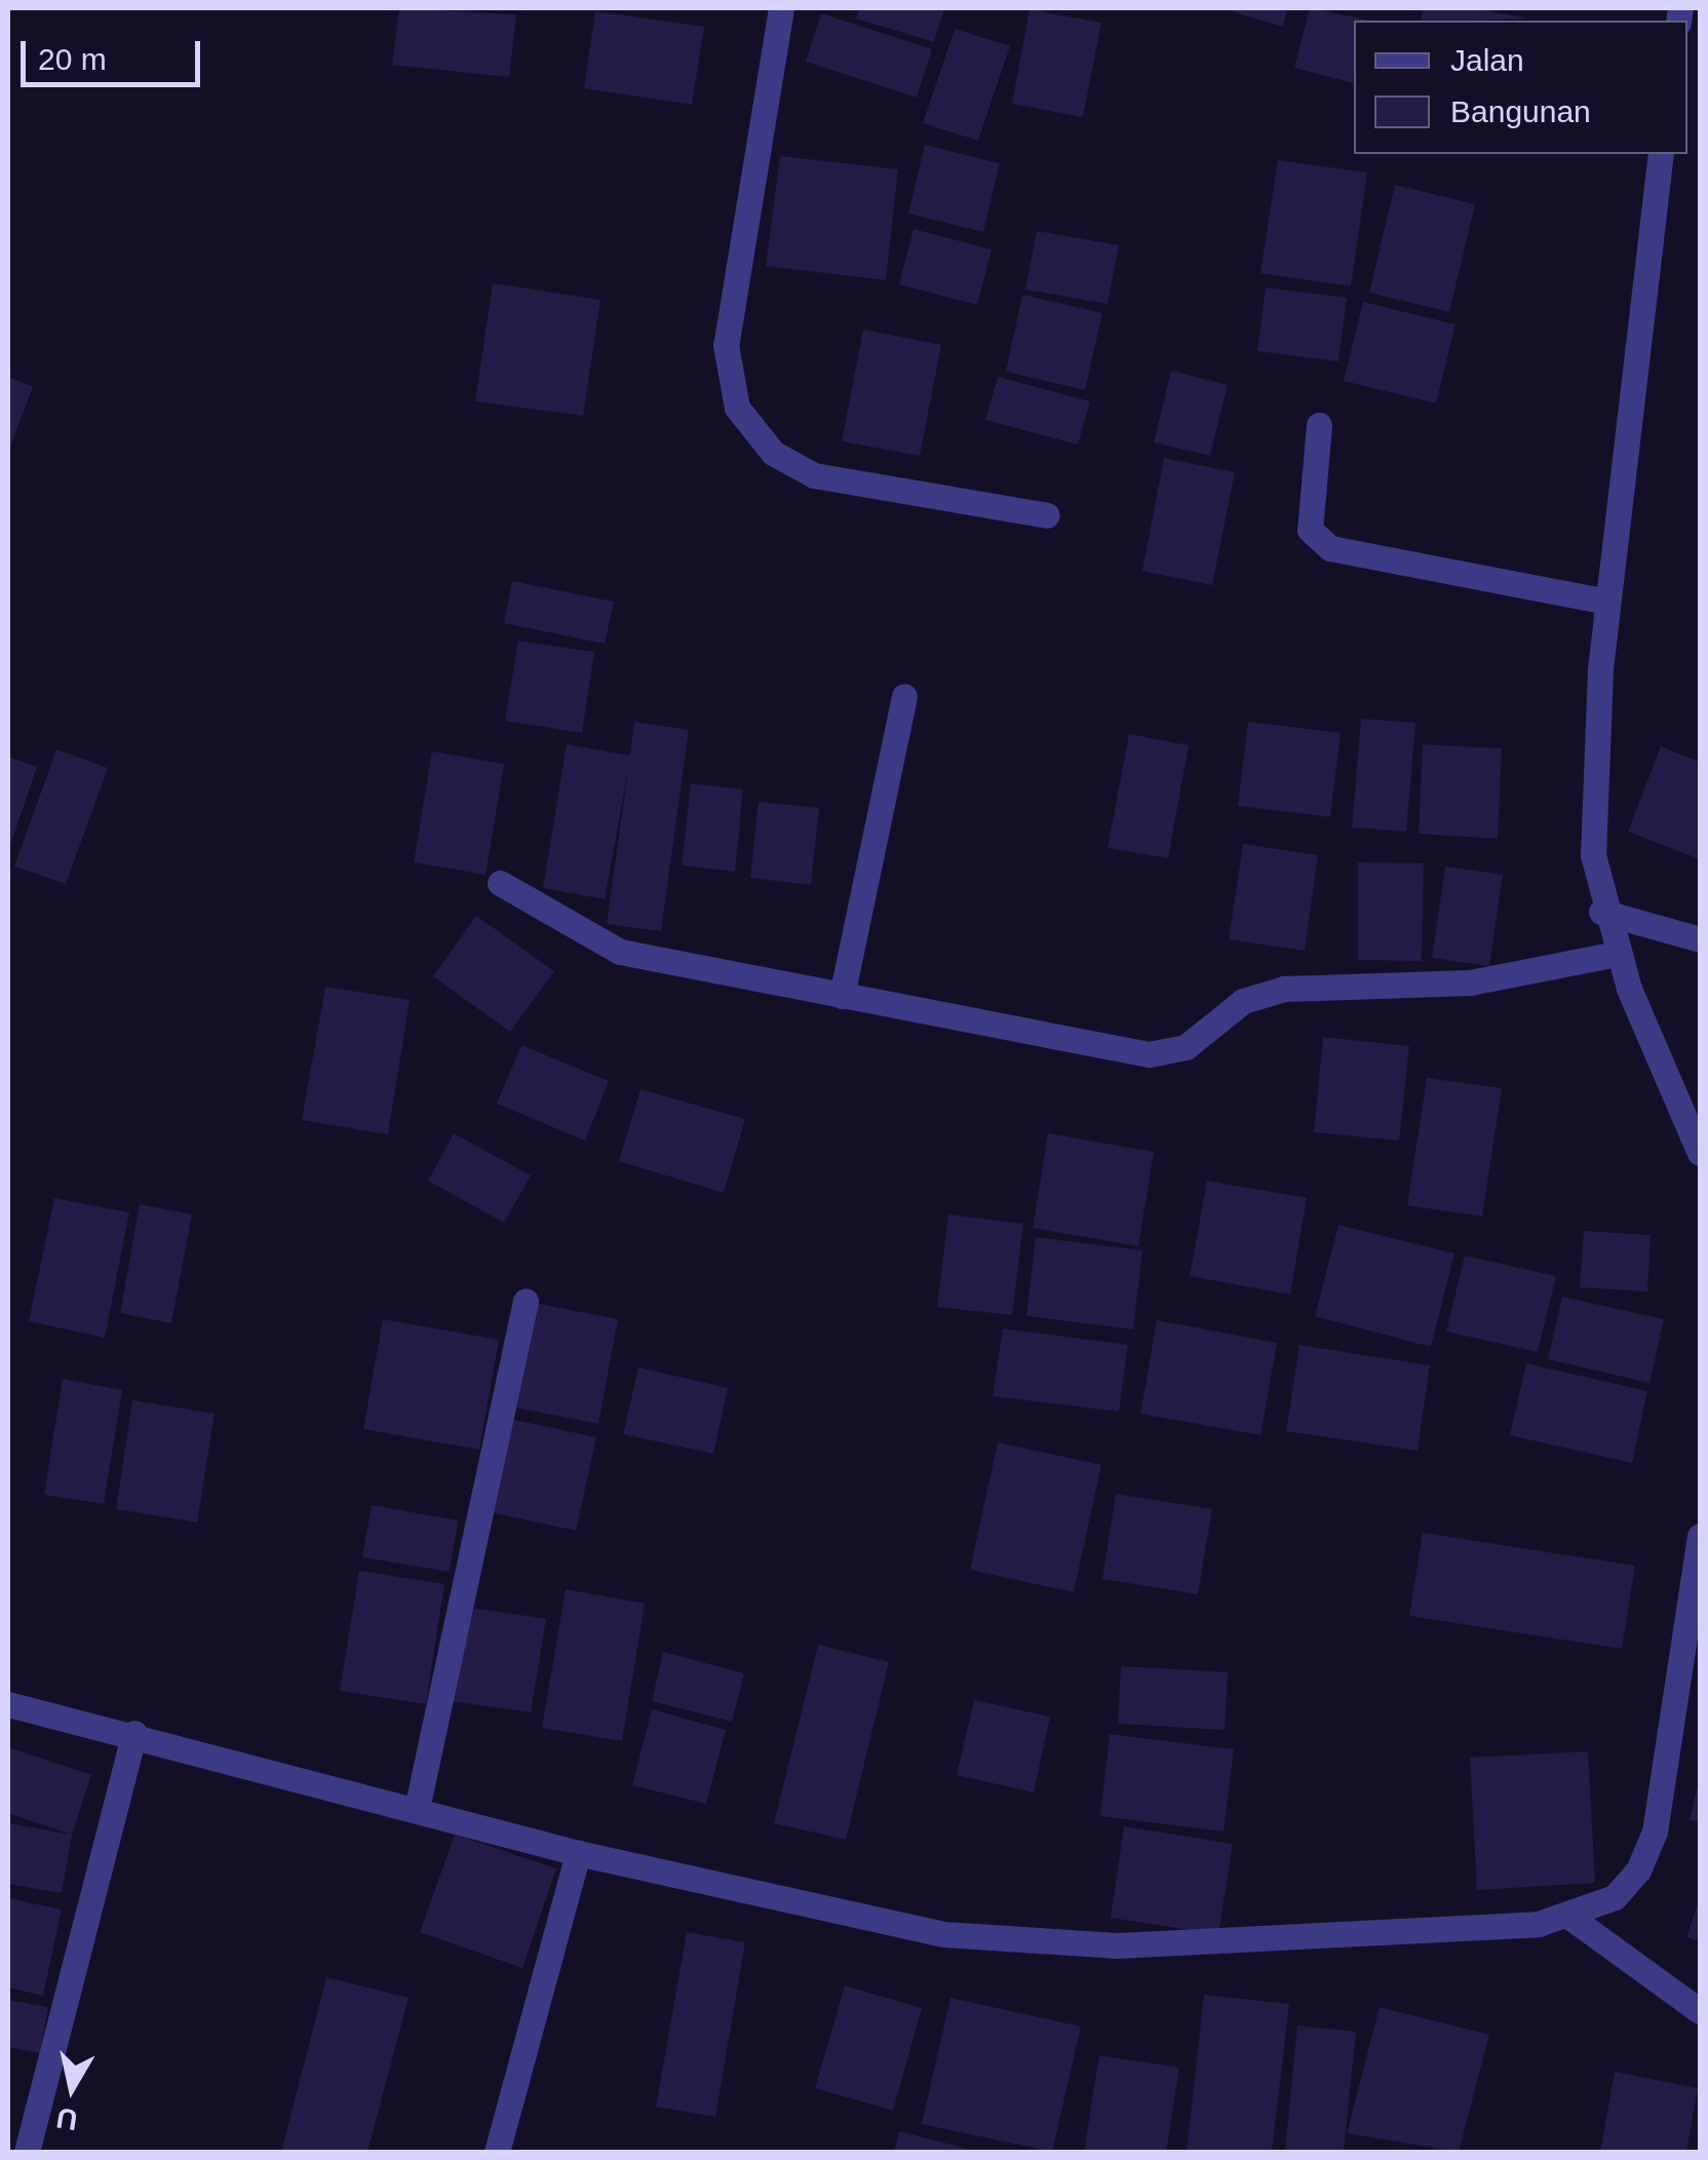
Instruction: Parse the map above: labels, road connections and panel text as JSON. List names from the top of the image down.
{
  "legend": ["Jalan", "Bangunan"],
  "scale_bar": "20 m",
  "north": "bottom"
}
